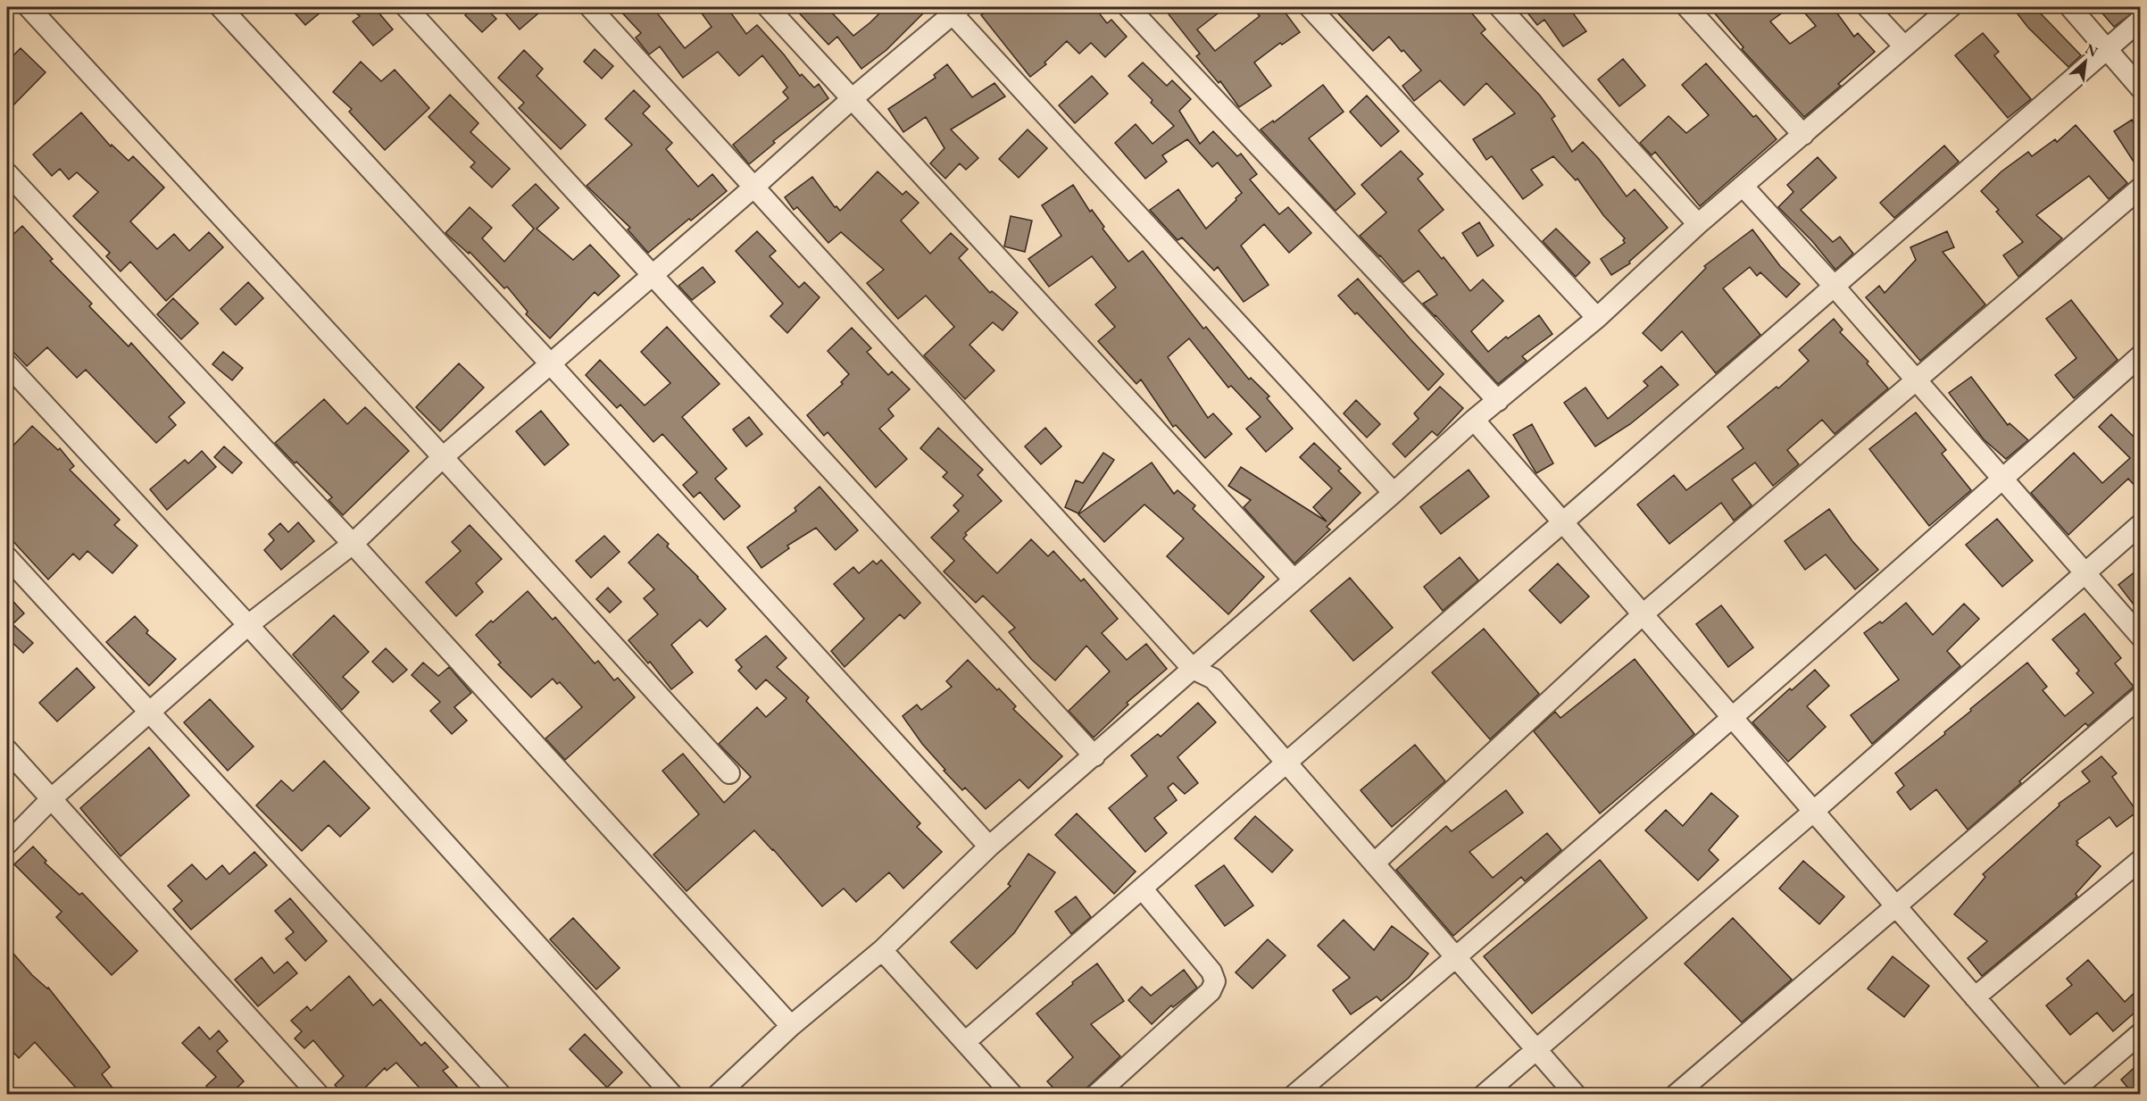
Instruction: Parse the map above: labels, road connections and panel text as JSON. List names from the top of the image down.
{
  "north": "top right"
}
